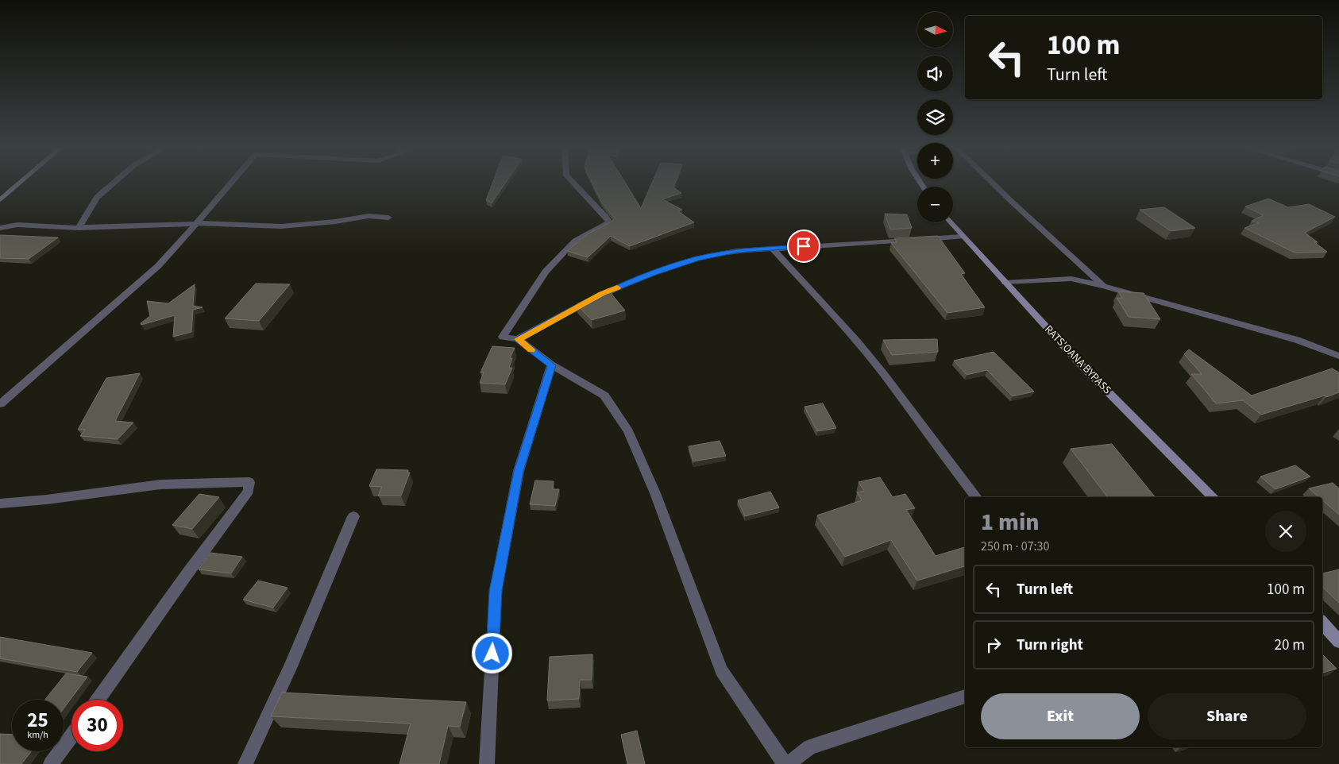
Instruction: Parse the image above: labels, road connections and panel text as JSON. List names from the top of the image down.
{
  "streets": {
    "street": ["RATS'OANA BYPASS"]
  },
  "north": "right",
  "page": {
    "map_buttons": ["+", "−"],
    "turn": ["100 m", "Turn left"],
    "heading": ["1 min", "250 m · 07:30"],
    "list": [
      {
        "name": "Turn left",
        "value": "100 m"
      },
      {
        "name": "Turn right",
        "value": "20 m"
      }
    ],
    "buttons": ["Exit", "Share"],
    "speed": "25 km/h",
    "limit": "30"
  }
}
